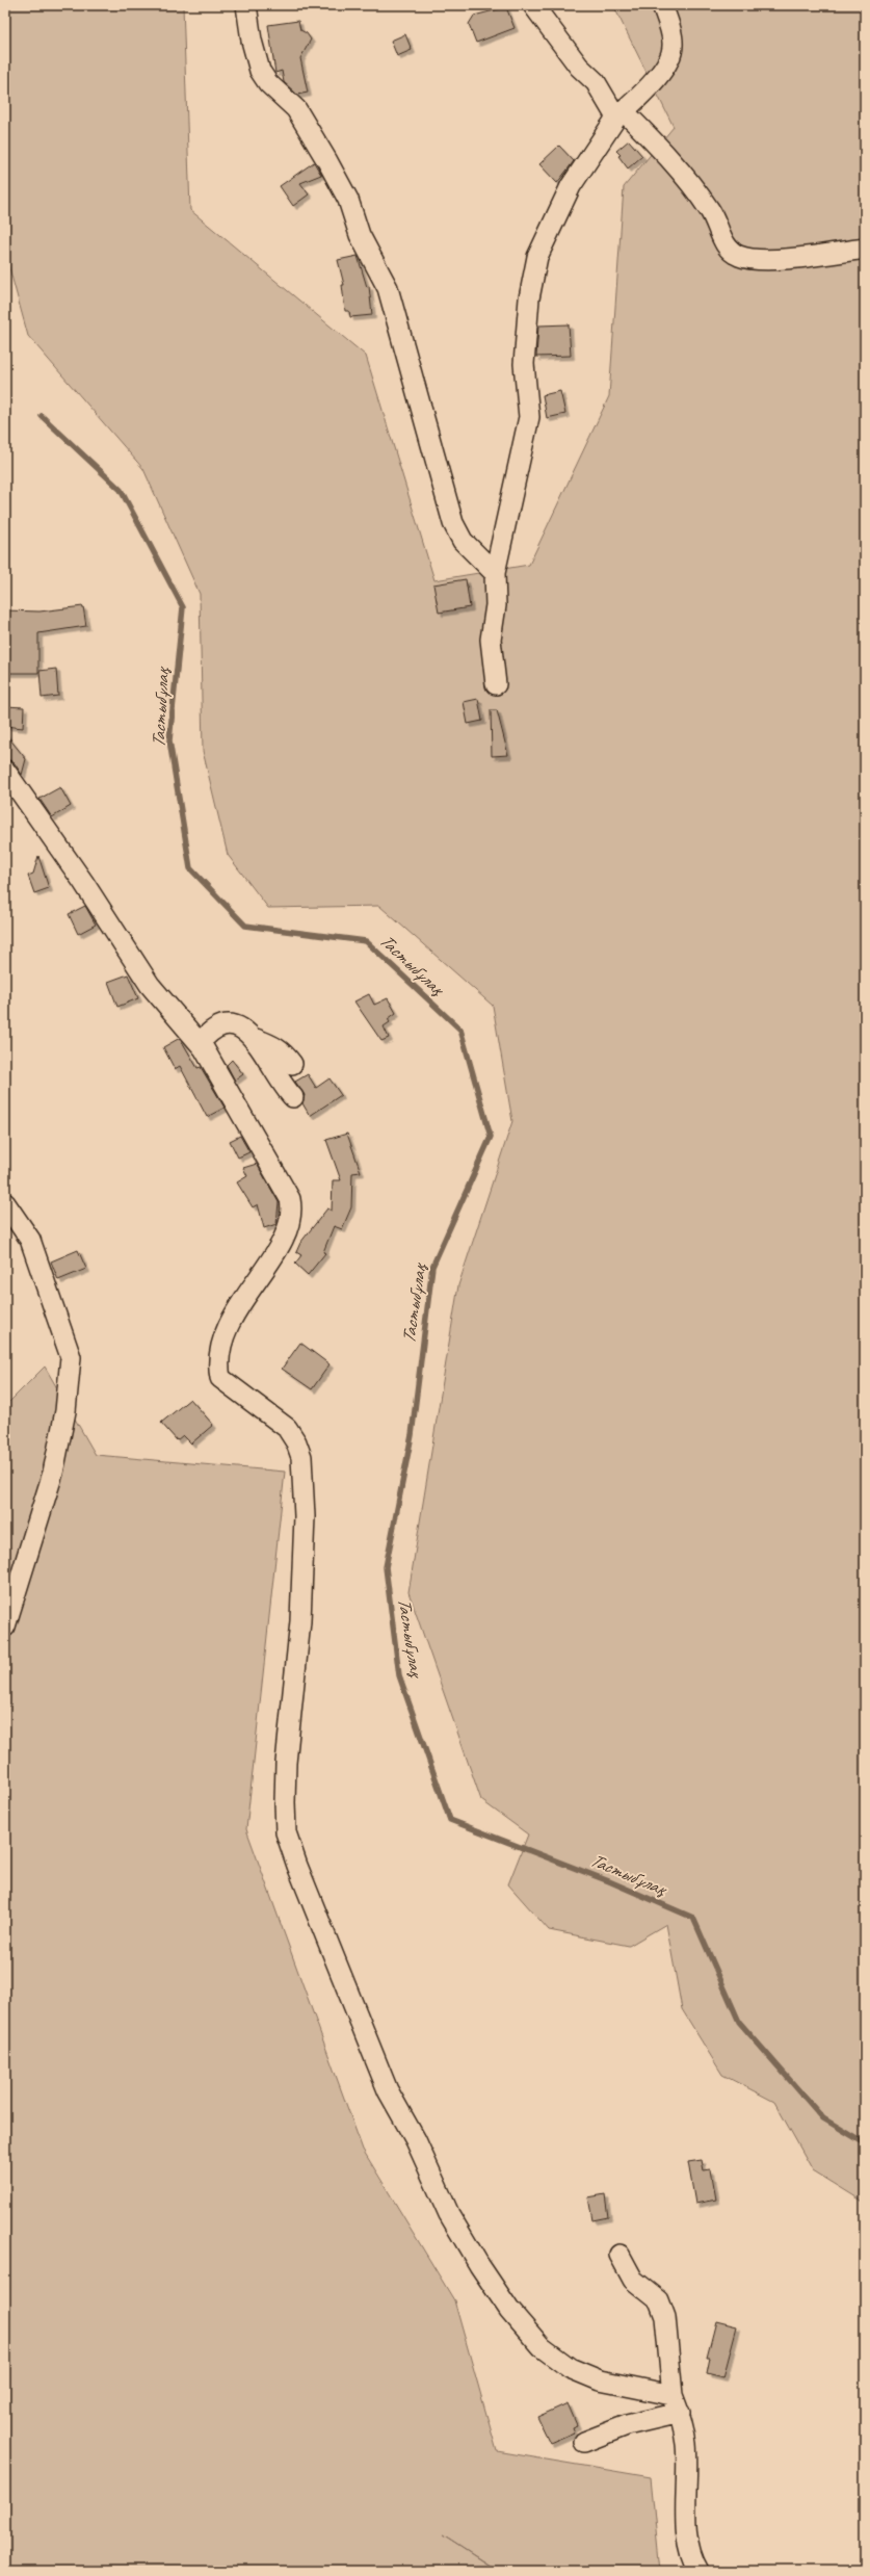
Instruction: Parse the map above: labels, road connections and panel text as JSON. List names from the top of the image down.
{
  "water": ["Тастыбұлақ"]
}
